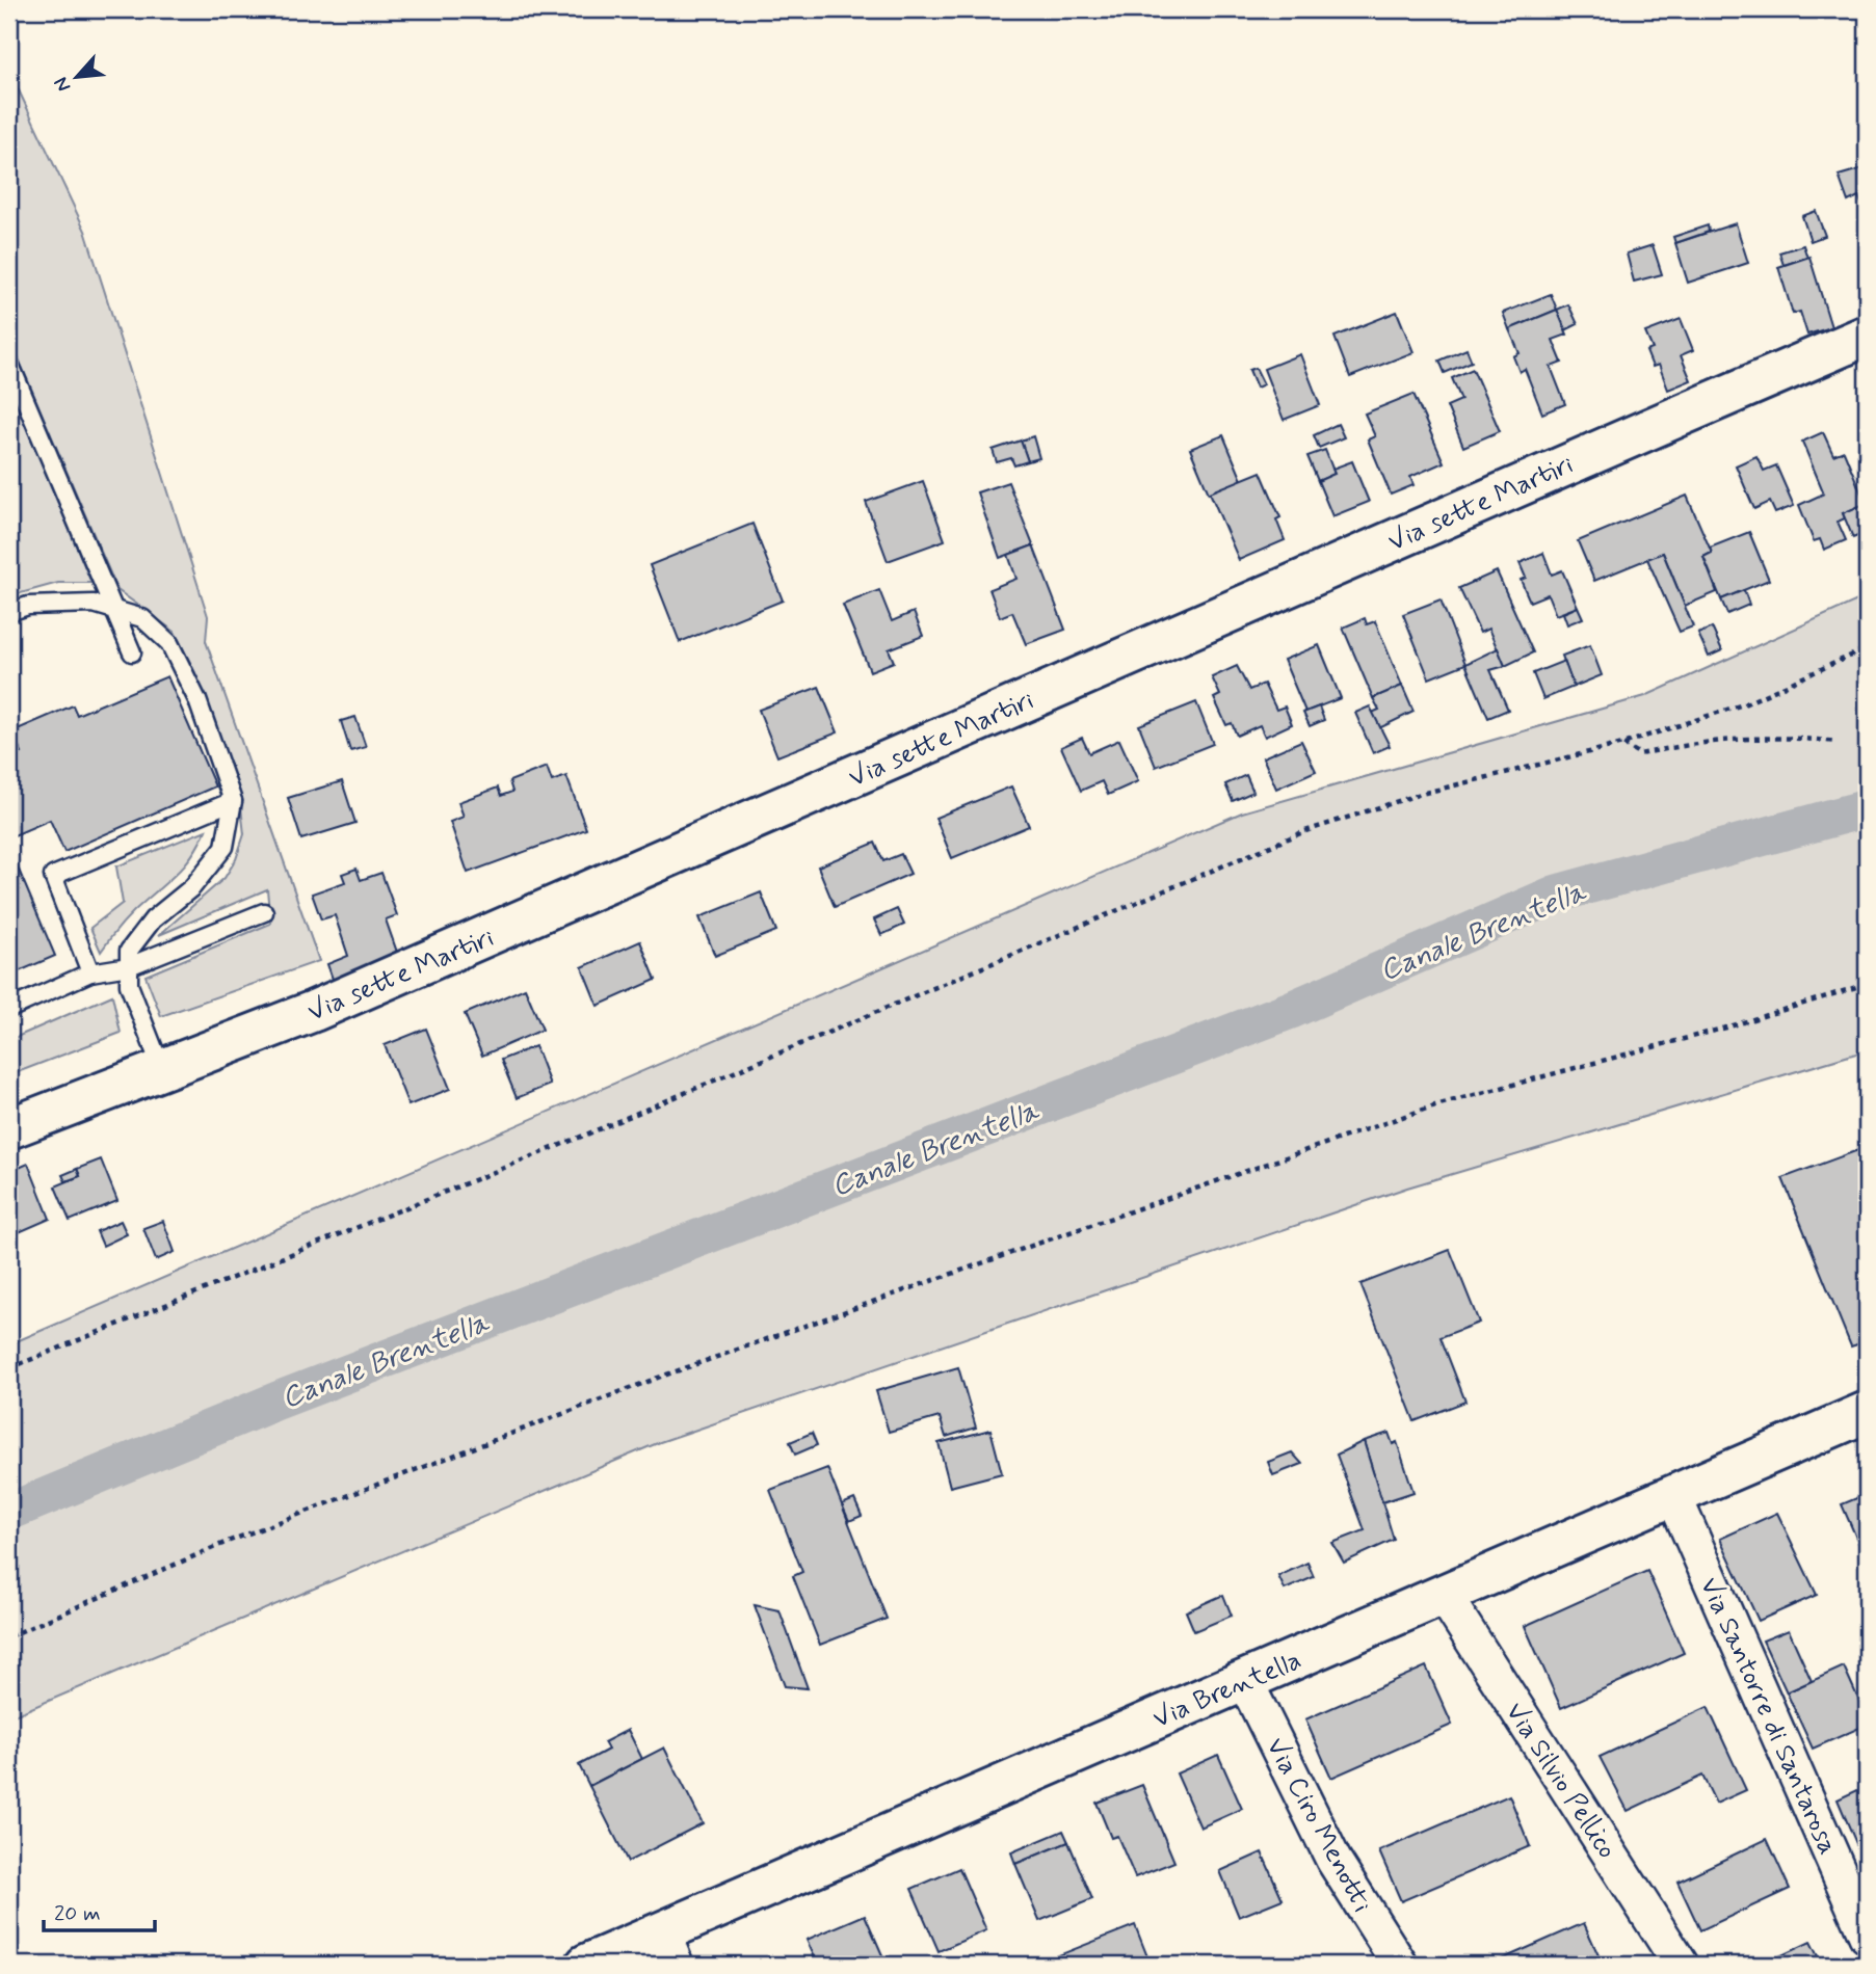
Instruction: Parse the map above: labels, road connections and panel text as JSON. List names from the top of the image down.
{
  "streets": {
    "main road": ["Via sette Martiri", "Via Brentella"],
    "street": ["Via Santorre di Santarosa", "Via Silvio Pellico", "Via Ciro Menotti"]
  },
  "crossings": [
    ["Via Brentella", "Via Santorre di Santarosa"],
    ["Via Brentella", "Via Silvio Pellico"],
    ["Via Brentella", "Via Ciro Menotti"]
  ],
  "water": ["Canale Brentella"],
  "scale_bar": "20 m",
  "north": "bottom left"
}
